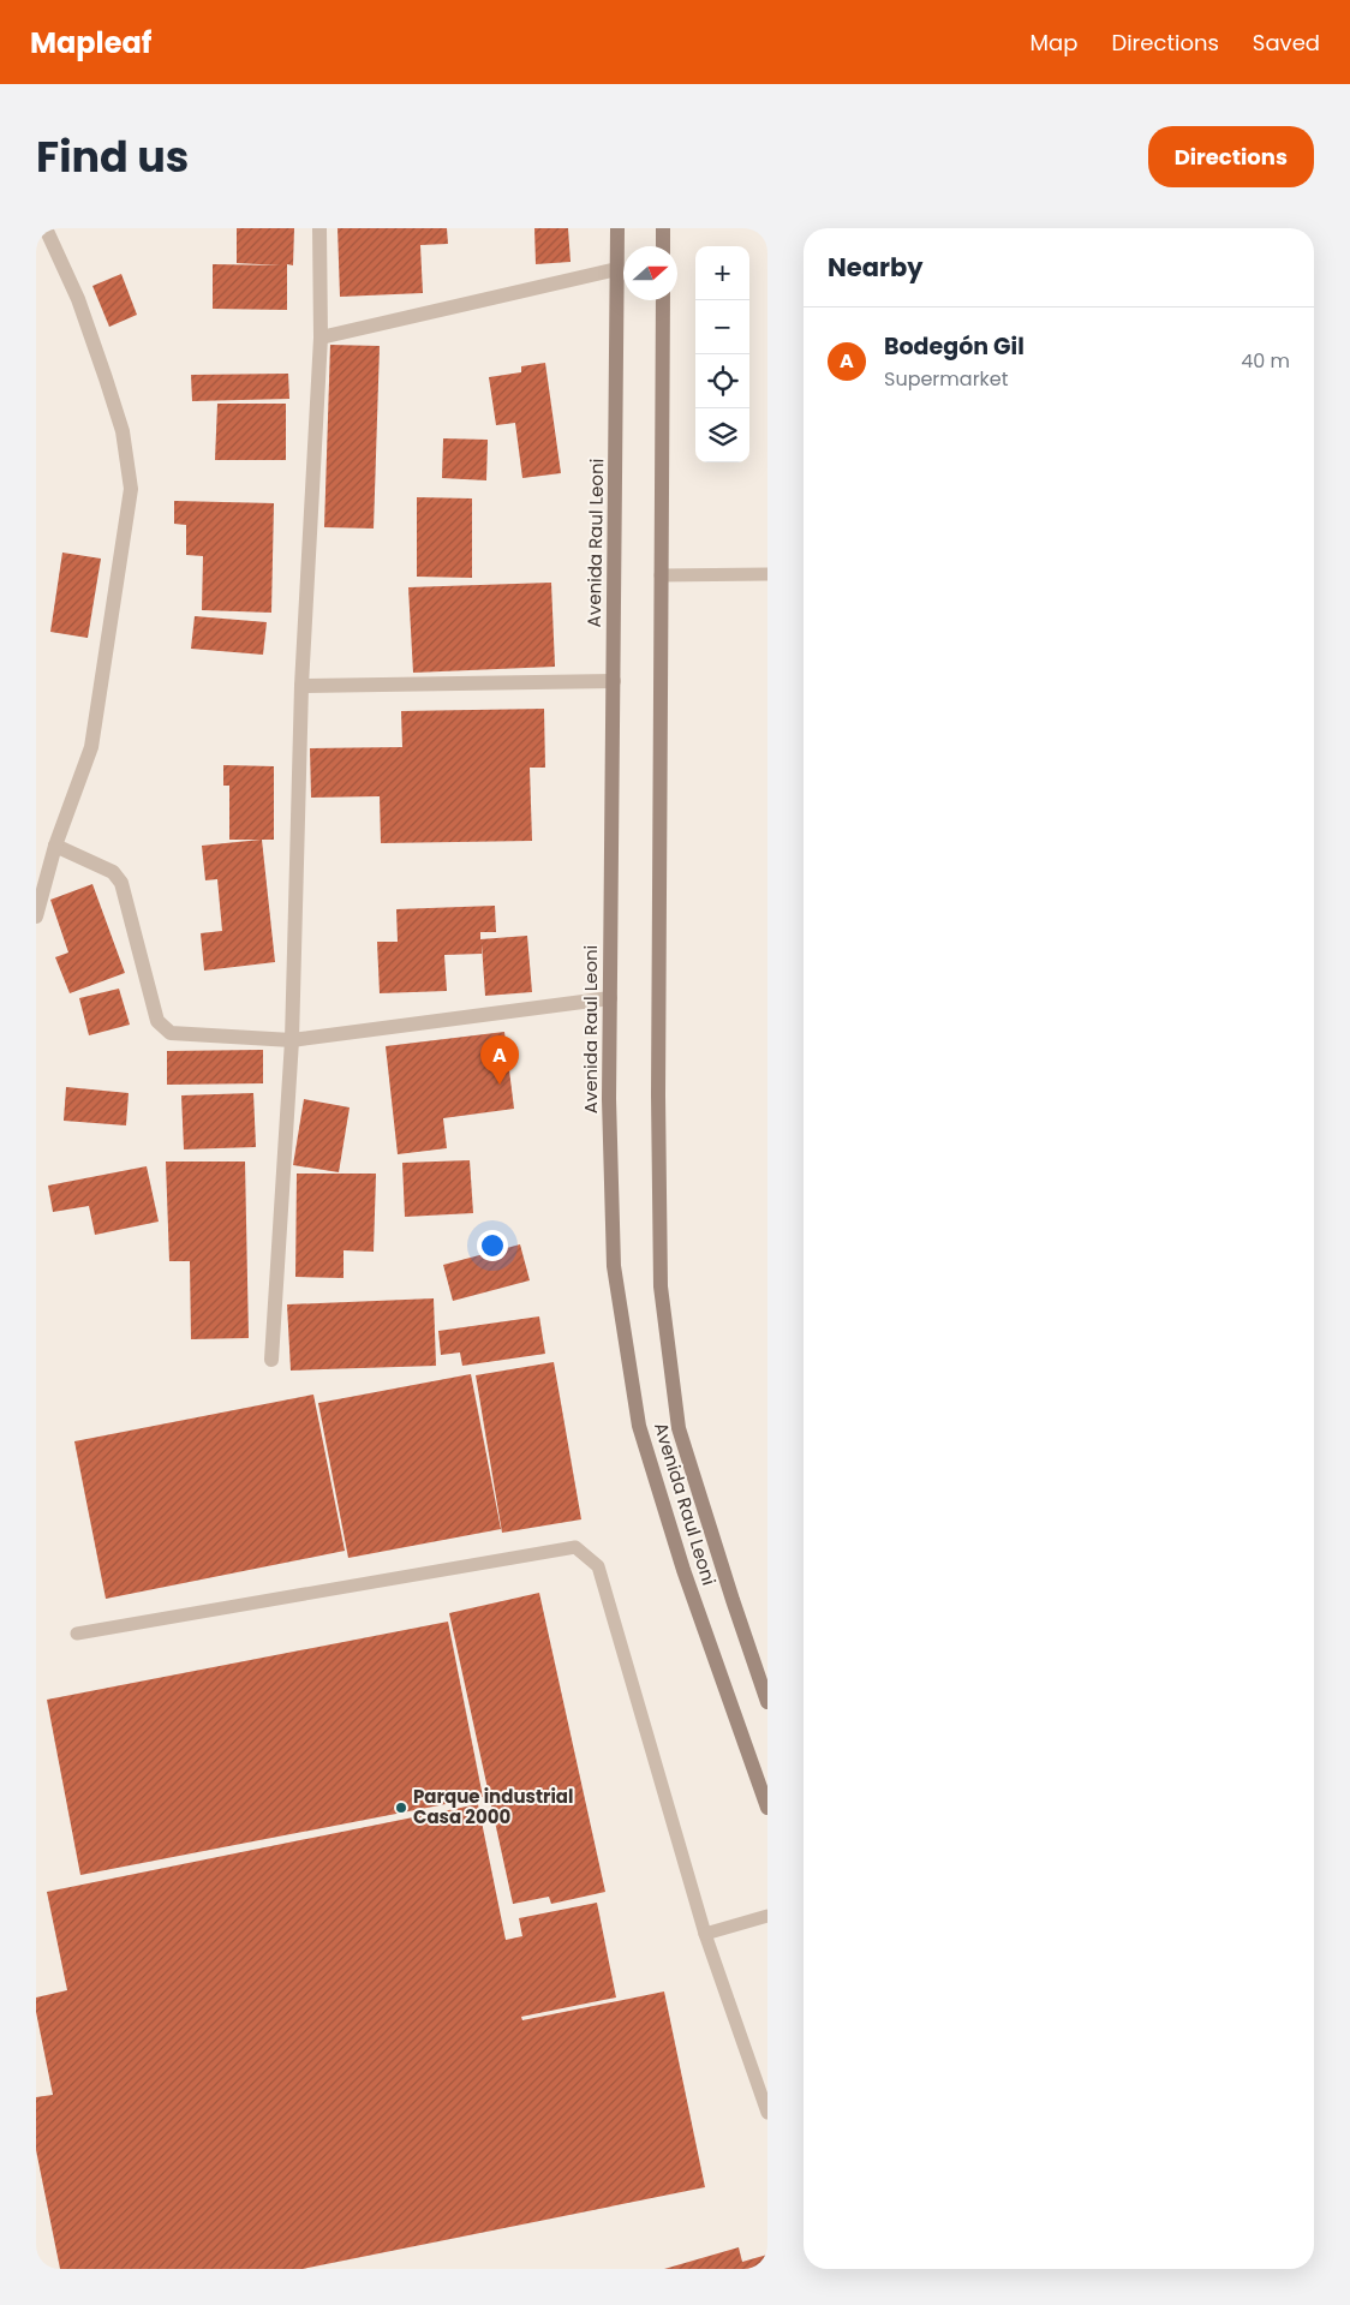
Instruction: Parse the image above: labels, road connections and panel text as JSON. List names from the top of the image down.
{
  "streets": {
    "main road": ["Avenida Raul Leoni"]
  },
  "places": ["Parque industrial Casa 2000"],
  "north": "right",
  "page": {
    "header": "Mapleaf",
    "nav": ["Map", "Directions", "Saved"],
    "title": "Find us",
    "buttons": "Directions",
    "heading": "Nearby",
    "map_buttons": ["+", "−"],
    "list": [
      {
        "mark": "A",
        "name": "Bodegón Gil",
        "note": "Supermarket",
        "value": "40 m"
      }
    ],
    "pins": "A"
  }
}
